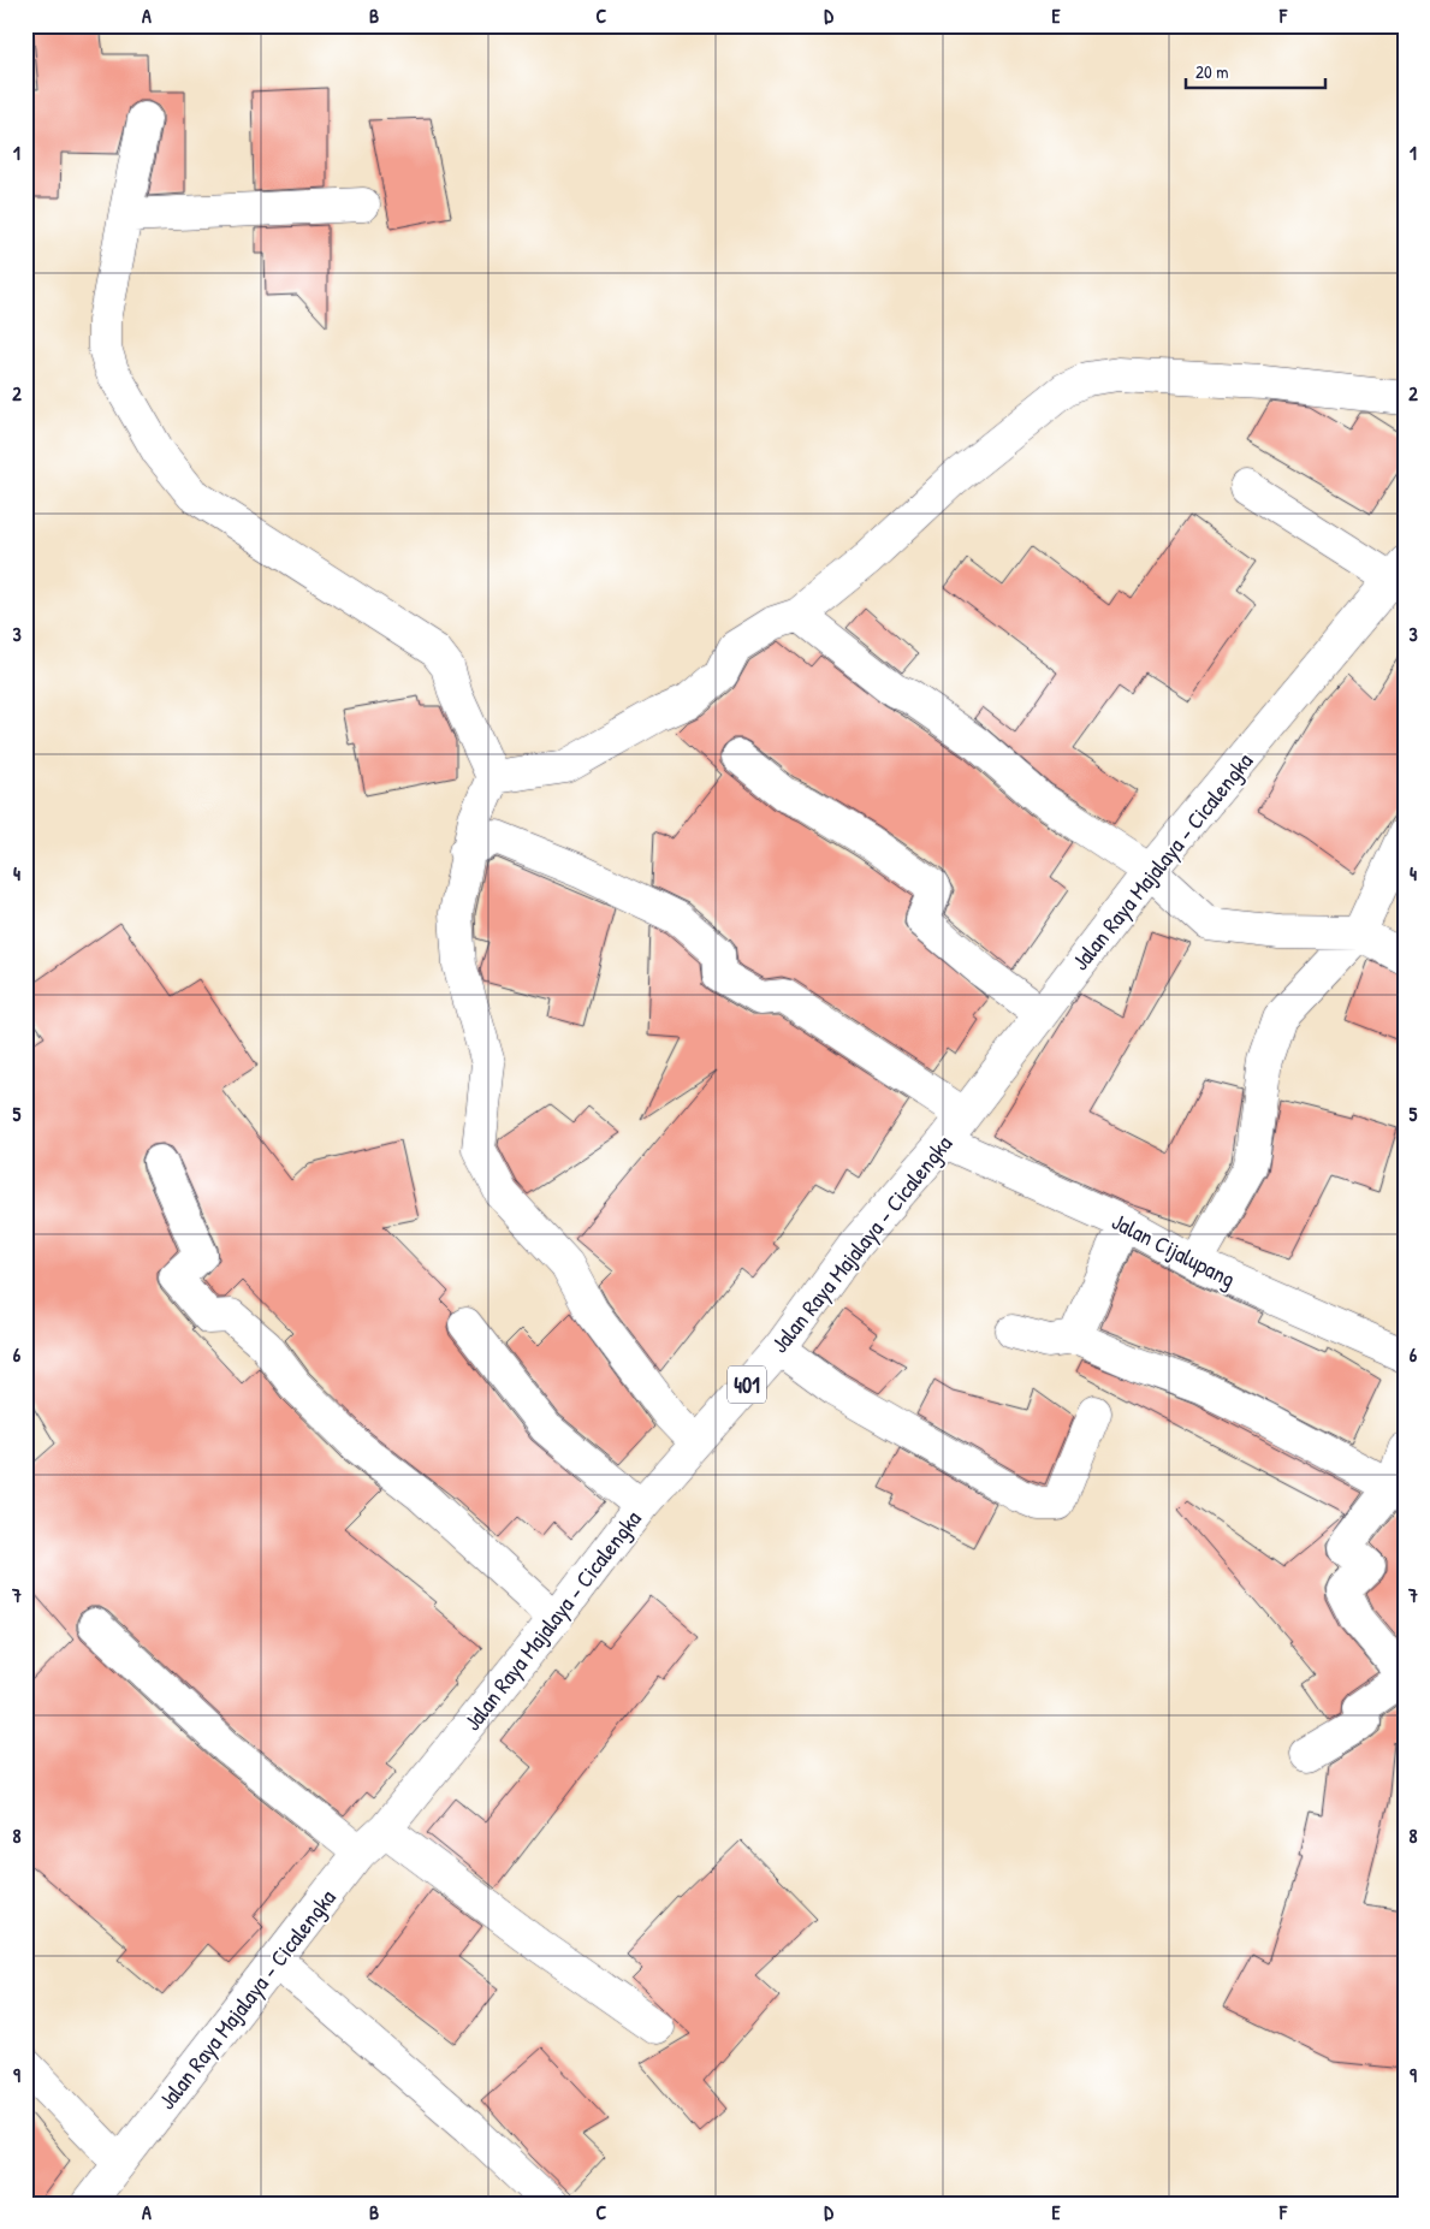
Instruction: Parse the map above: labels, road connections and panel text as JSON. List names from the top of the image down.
{
  "streets": {
    "street": ["Jalan Raya Majalaya - Cicalengka", "Jalan Cijalupang", "401"]
  },
  "crossings": [
    ["Jalan Raya Majalaya - Cicalengka", "Jalan Cijalupang"]
  ],
  "scale_bar": "20 m",
  "grid": {
    "columns": [
      "A",
      "B",
      "C",
      "D",
      "E",
      "F"
    ],
    "rows": [
      "1",
      "2",
      "3",
      "4",
      "5",
      "6",
      "7",
      "8",
      "9"
    ]
  }
}
